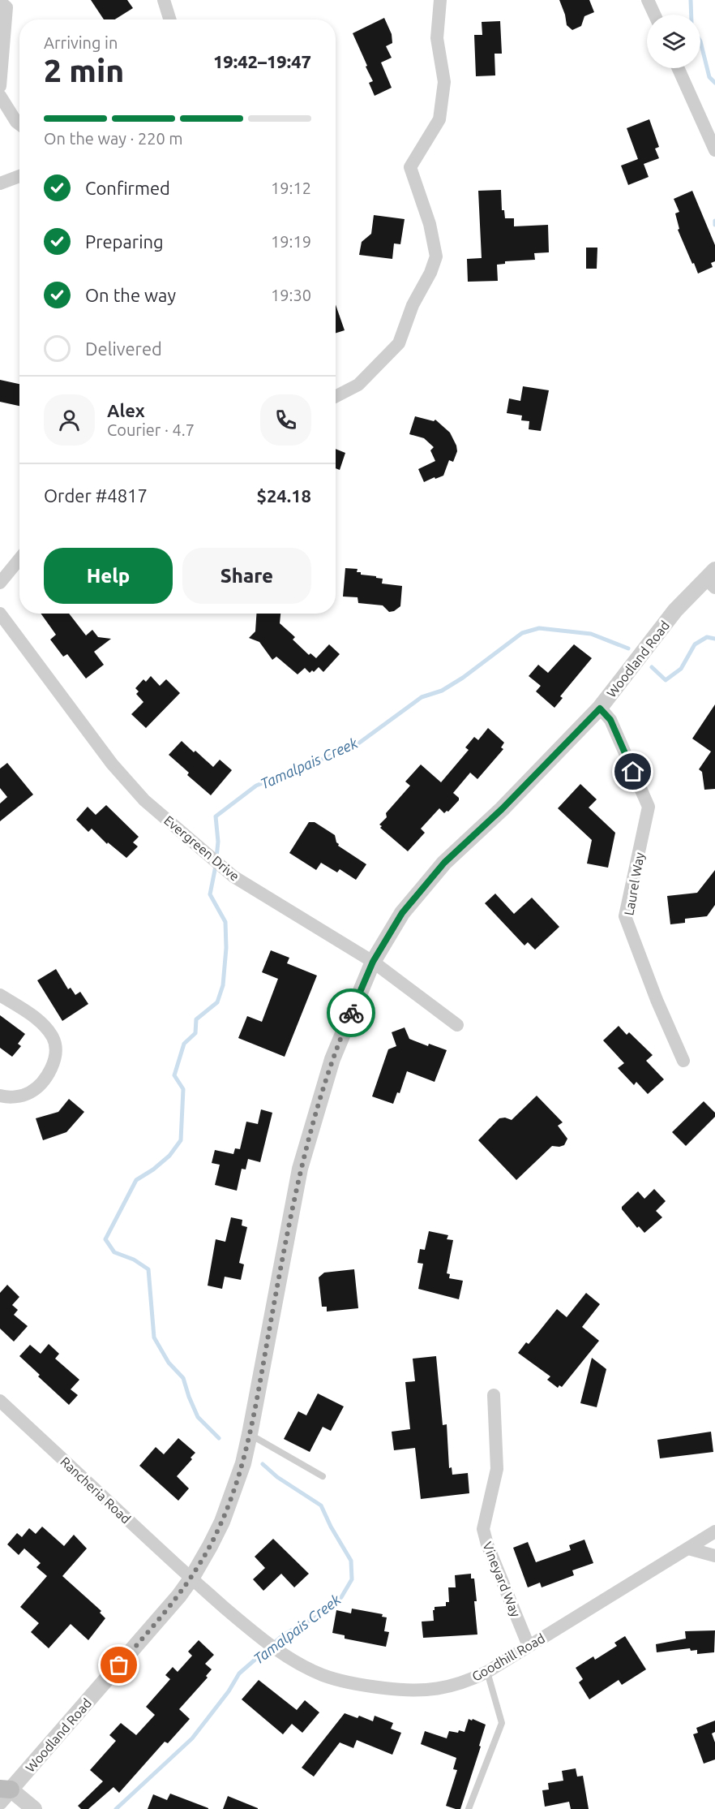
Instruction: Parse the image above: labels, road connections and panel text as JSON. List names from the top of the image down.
{
  "streets": {
    "street": [
      "Woodland Road",
      "Evergreen Drive",
      "Laurel Way",
      "Rancheria Road",
      "Vineyard Way",
      "Goodhill Road"
    ]
  },
  "crossings": [
    ["Woodland Road", "Evergreen Drive"],
    ["Woodland Road", "Laurel Way"],
    ["Woodland Road", "Rancheria Road"],
    ["Woodland Road", "Goodhill Road"],
    ["Rancheria Road", "Goodhill Road"],
    ["Vineyard Way", "Goodhill Road"]
  ],
  "water": ["Tamalpais Creek"],
  "page": {
    "heading": ["2 min", "Arriving in", "19:42–19:47"],
    "panel": [
      "Alex",
      "Courier · 4.7",
      "Order #4817",
      "$24.18"
    ],
    "bar": "On the way · 220 m",
    "list": [
      ["Confirmed", "19:12"],
      ["Preparing", "19:19"],
      ["On the way", "19:30"],
      "Delivered"
    ],
    "buttons": ["Help", "Share"]
  }
}
